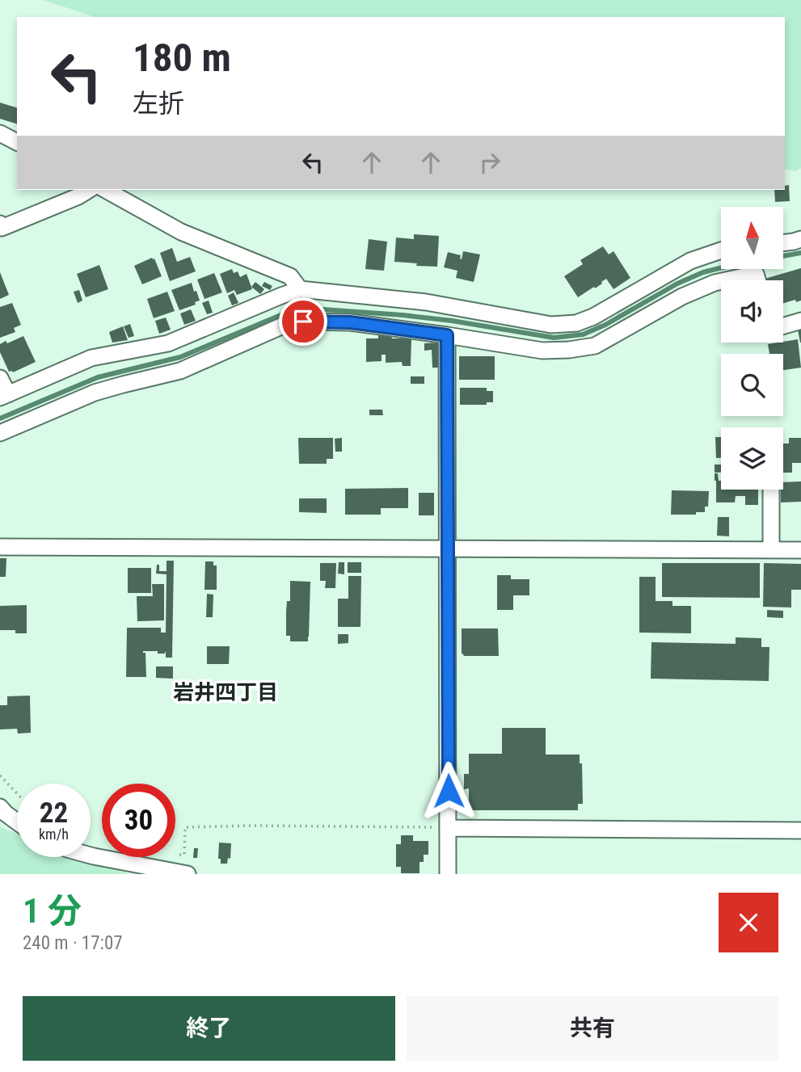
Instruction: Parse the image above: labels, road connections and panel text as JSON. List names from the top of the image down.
{
  "districts": ["岩井四丁目"],
  "north": "top",
  "page": {
    "turn": ["180 m", "左折"],
    "speed": "22 km/h",
    "limit": "30",
    "heading": ["1 分", "240 m · 17:07"],
    "buttons": ["終了", "共有"]
  }
}
